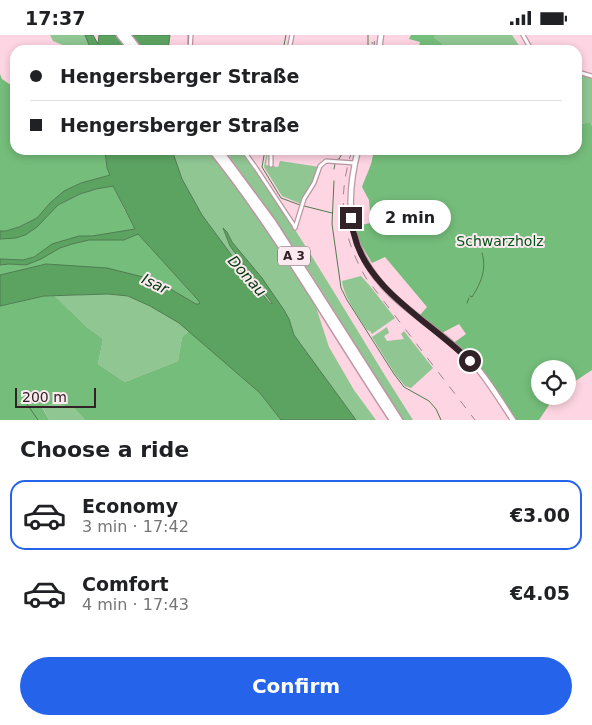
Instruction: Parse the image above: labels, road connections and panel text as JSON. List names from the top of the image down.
{
  "streets": {
    "highway": ["A 3"]
  },
  "water": ["Donau", "Isar"],
  "parks": ["Schwarzholz"],
  "scale_bar": "200 m",
  "page": {
    "status": "17:37",
    "banner": ["Hengersberger Straße", "Hengersberger Straße"],
    "bubble": "2 min",
    "scale": "200 m",
    "heading": "Choose a ride",
    "list": [
      {
        "name": "Economy",
        "note": "3 min · 17:42",
        "value": "€3.00"
      },
      {
        "name": "Comfort",
        "note": "4 min · 17:43",
        "value": "€4.05"
      }
    ],
    "buttons": "Confirm"
  }
}
